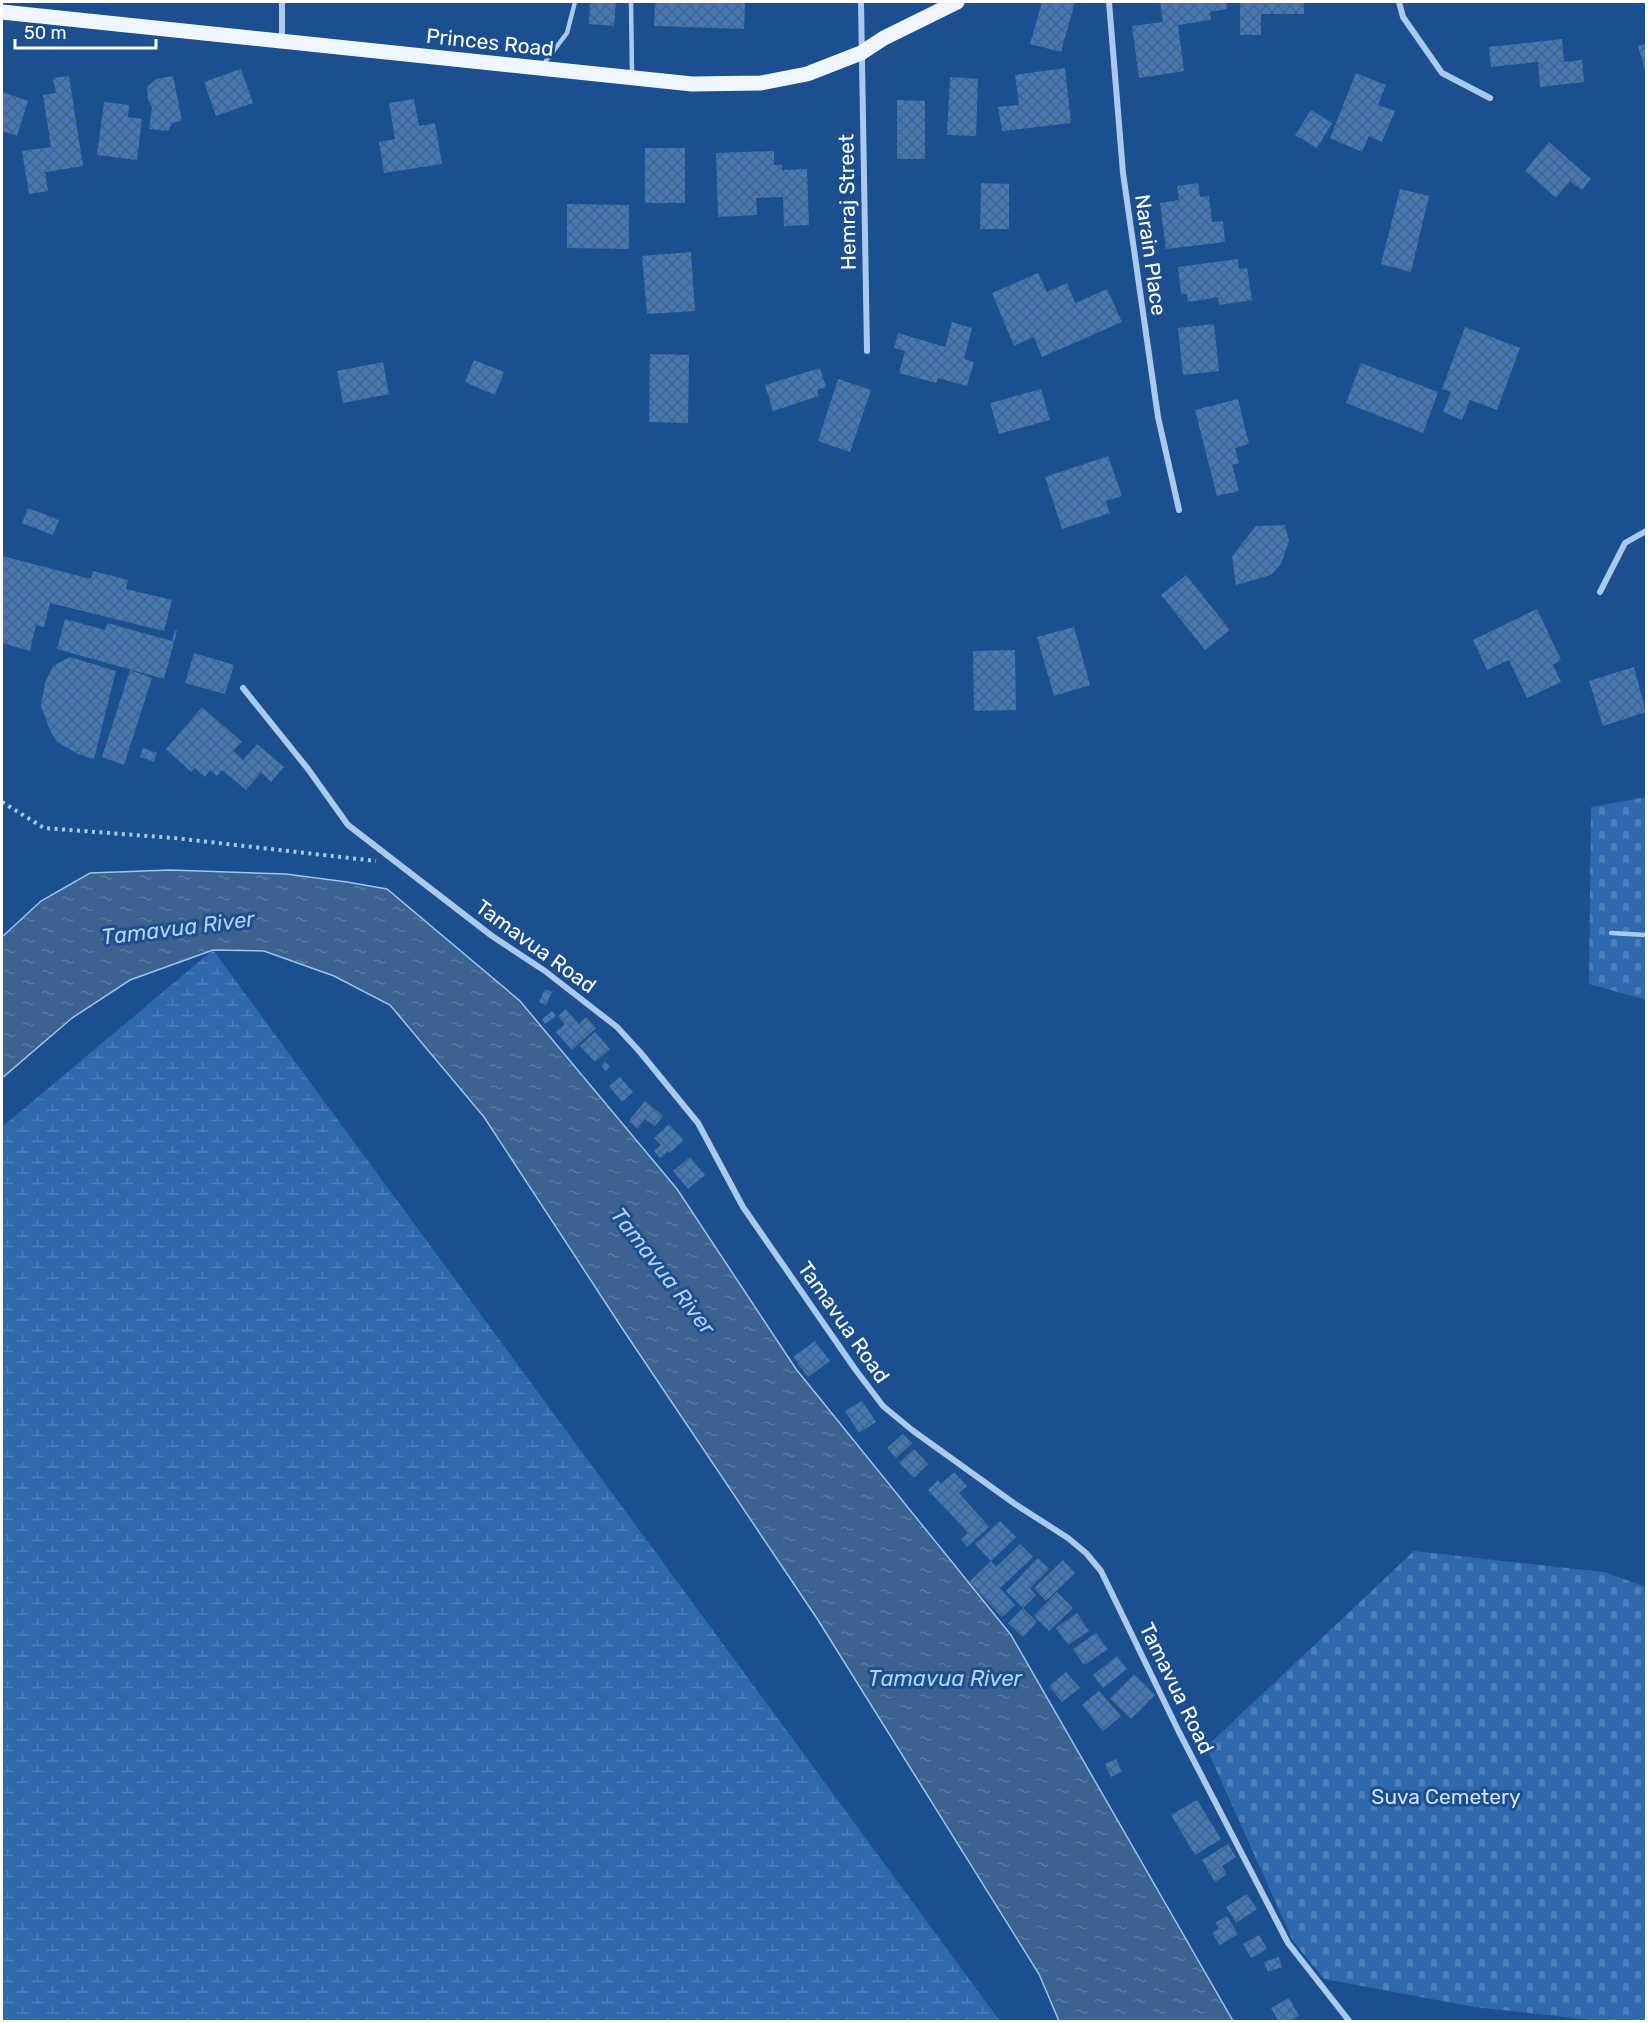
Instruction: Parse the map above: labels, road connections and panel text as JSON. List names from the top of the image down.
{
  "streets": {
    "main road": ["Princes Road"],
    "street": ["Hemraj Street", "Narain Place", "Tamavua Road"]
  },
  "crossings": [
    ["Princes Road", "Hemraj Street"]
  ],
  "water": ["Tamavua River"],
  "parks": ["Suva Cemetery"],
  "scale_bar": "50 m"
}
